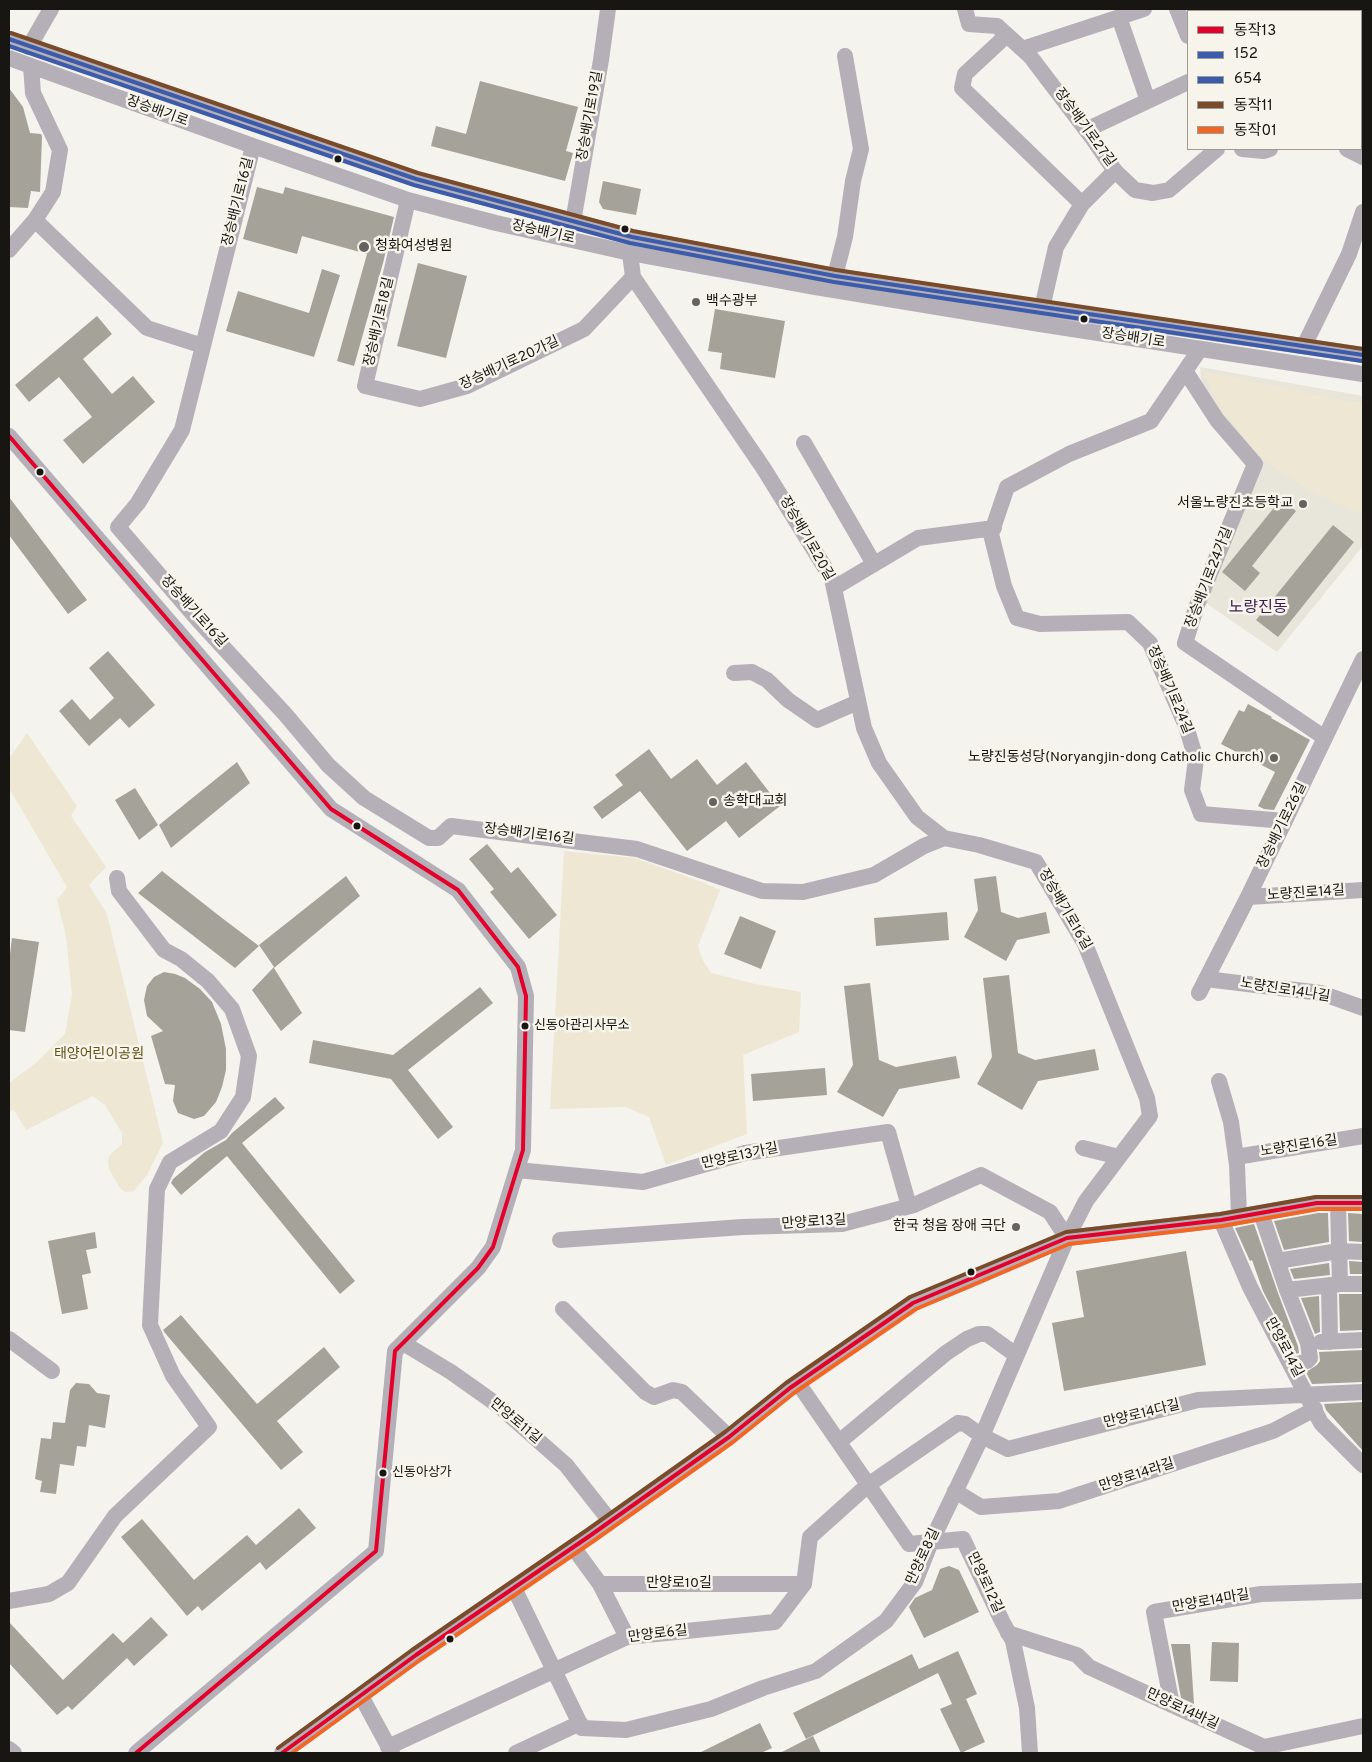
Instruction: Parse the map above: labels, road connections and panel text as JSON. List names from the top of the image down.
{
  "streets": {
    "street": [
      "장승배기로",
      "장승배기로19길",
      "장승배기로27길",
      "장승배기로16길",
      "장승배기로18길",
      "장승배기로20가길",
      "장승배기로20길",
      "장승배기로24가길",
      "장승배기로24길",
      "장승배기로26길",
      "노량진로14길",
      "노량진로14나길",
      "노량진로16길",
      "만양로13가길",
      "만양로13길",
      "만양로14길",
      "만양로14다길",
      "만양로11길",
      "만양로14라길",
      "만양로8길",
      "만양로12길",
      "만양로10길",
      "만양로14마길",
      "만양로6길",
      "만양로14바길"
    ]
  },
  "crossings": [
    ["장승배기로", "장승배기로19길"],
    ["장승배기로", "장승배기로16길"],
    ["장승배기로", "장승배기로18길"],
    ["장승배기로", "장승배기로20길"],
    ["장승배기로", "장승배기로24길"],
    ["장승배기로16길", "장승배기로20길"],
    ["장승배기로16길", "만양로13길"],
    ["장승배기로16길", "만양로8길"],
    ["장승배기로18길", "장승배기로20가길"],
    ["장승배기로20가길", "장승배기로20길"],
    ["장승배기로24가길", "장승배기로24길"],
    ["장승배기로24가길", "장승배기로26길"],
    ["장승배기로24길", "장승배기로26길"],
    ["장승배기로26길", "노량진로14길"],
    ["장승배기로26길", "노량진로14나길"],
    ["만양로13가길", "만양로13길"],
    ["만양로13길", "만양로8길"],
    ["만양로14길", "만양로14다길"],
    ["만양로14길", "만양로14라길"],
    ["만양로14다길", "만양로14라길"],
    ["만양로14다길", "만양로8길"],
    ["만양로14다길", "만양로12길"],
    ["만양로14라길", "만양로8길"],
    ["만양로8길", "만양로12길"],
    ["만양로12길", "만양로14바길"],
    ["만양로10길", "만양로6길"],
    ["만양로14마길", "만양로14바길"]
  ],
  "districts": ["노량진동"],
  "parks": ["태양어린이공원"],
  "places": [
    "청화여성병원",
    "백수광부",
    "서울노량진초등학교",
    "노량진동성당(Noryangjin-dong Catholic Church)",
    "송학대교회",
    "신동아관리사무소",
    "한국 청음 장애 극단",
    "신동아상가"
  ],
  "lines": [
    "transit line 동작11",
    "transit line 152",
    "transit line 654",
    "transit line 동작13",
    "transit line 동작01"
  ],
  "legend": [
    "동작13",
    "152",
    "654",
    "동작11",
    "동작01"
  ]
}
